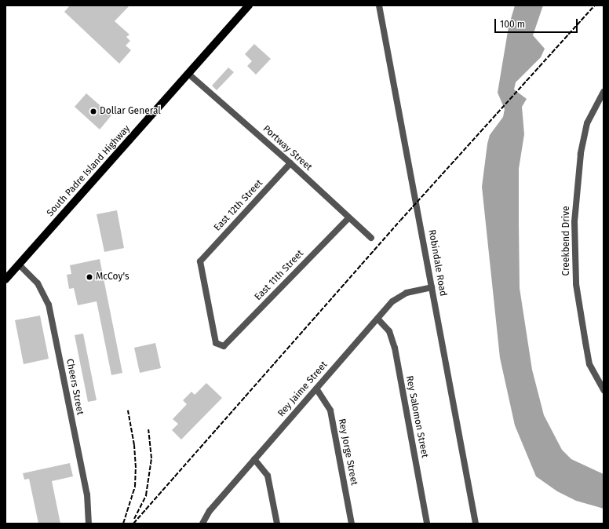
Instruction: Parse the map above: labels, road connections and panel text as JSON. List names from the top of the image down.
{
  "streets": {
    "main road": ["South Padre Island Highway"],
    "street": [
      "Portway Street",
      "East 12th Street",
      "Creekbend Drive",
      "Robindale Road",
      "East 11th Street",
      "Cheers Street",
      "Rey Jaime Street",
      "Rey Salomon Street",
      "Rey Jorge Street"
    ]
  },
  "crossings": [
    ["Portway Street", "South Padre Island Highway"],
    ["Portway Street", "East 12th Street"],
    ["Portway Street", "East 11th Street"],
    ["South Padre Island Highway", "Cheers Street"],
    ["East 12th Street", "East 11th Street"],
    ["Robindale Road", "Rey Jaime Street"],
    ["Rey Jaime Street", "Rey Salomon Street"],
    ["Rey Jaime Street", "Rey Jorge Street"]
  ],
  "places": ["Dollar General", "McCoy's"],
  "scale_bar": "100 m"
}
